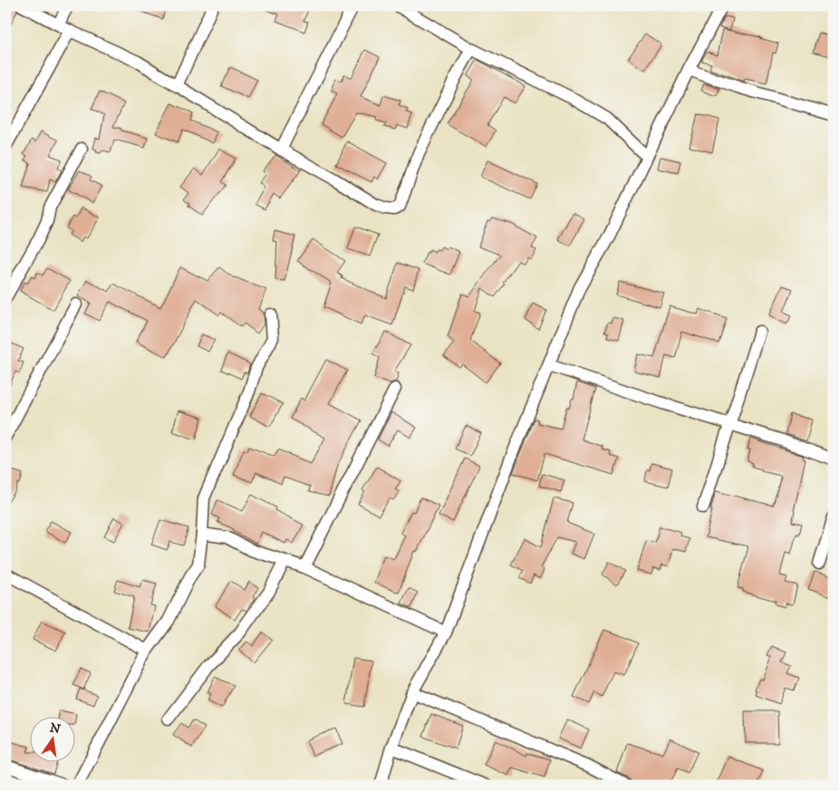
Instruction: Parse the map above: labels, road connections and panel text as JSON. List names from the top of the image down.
{
  "north": "top"
}
